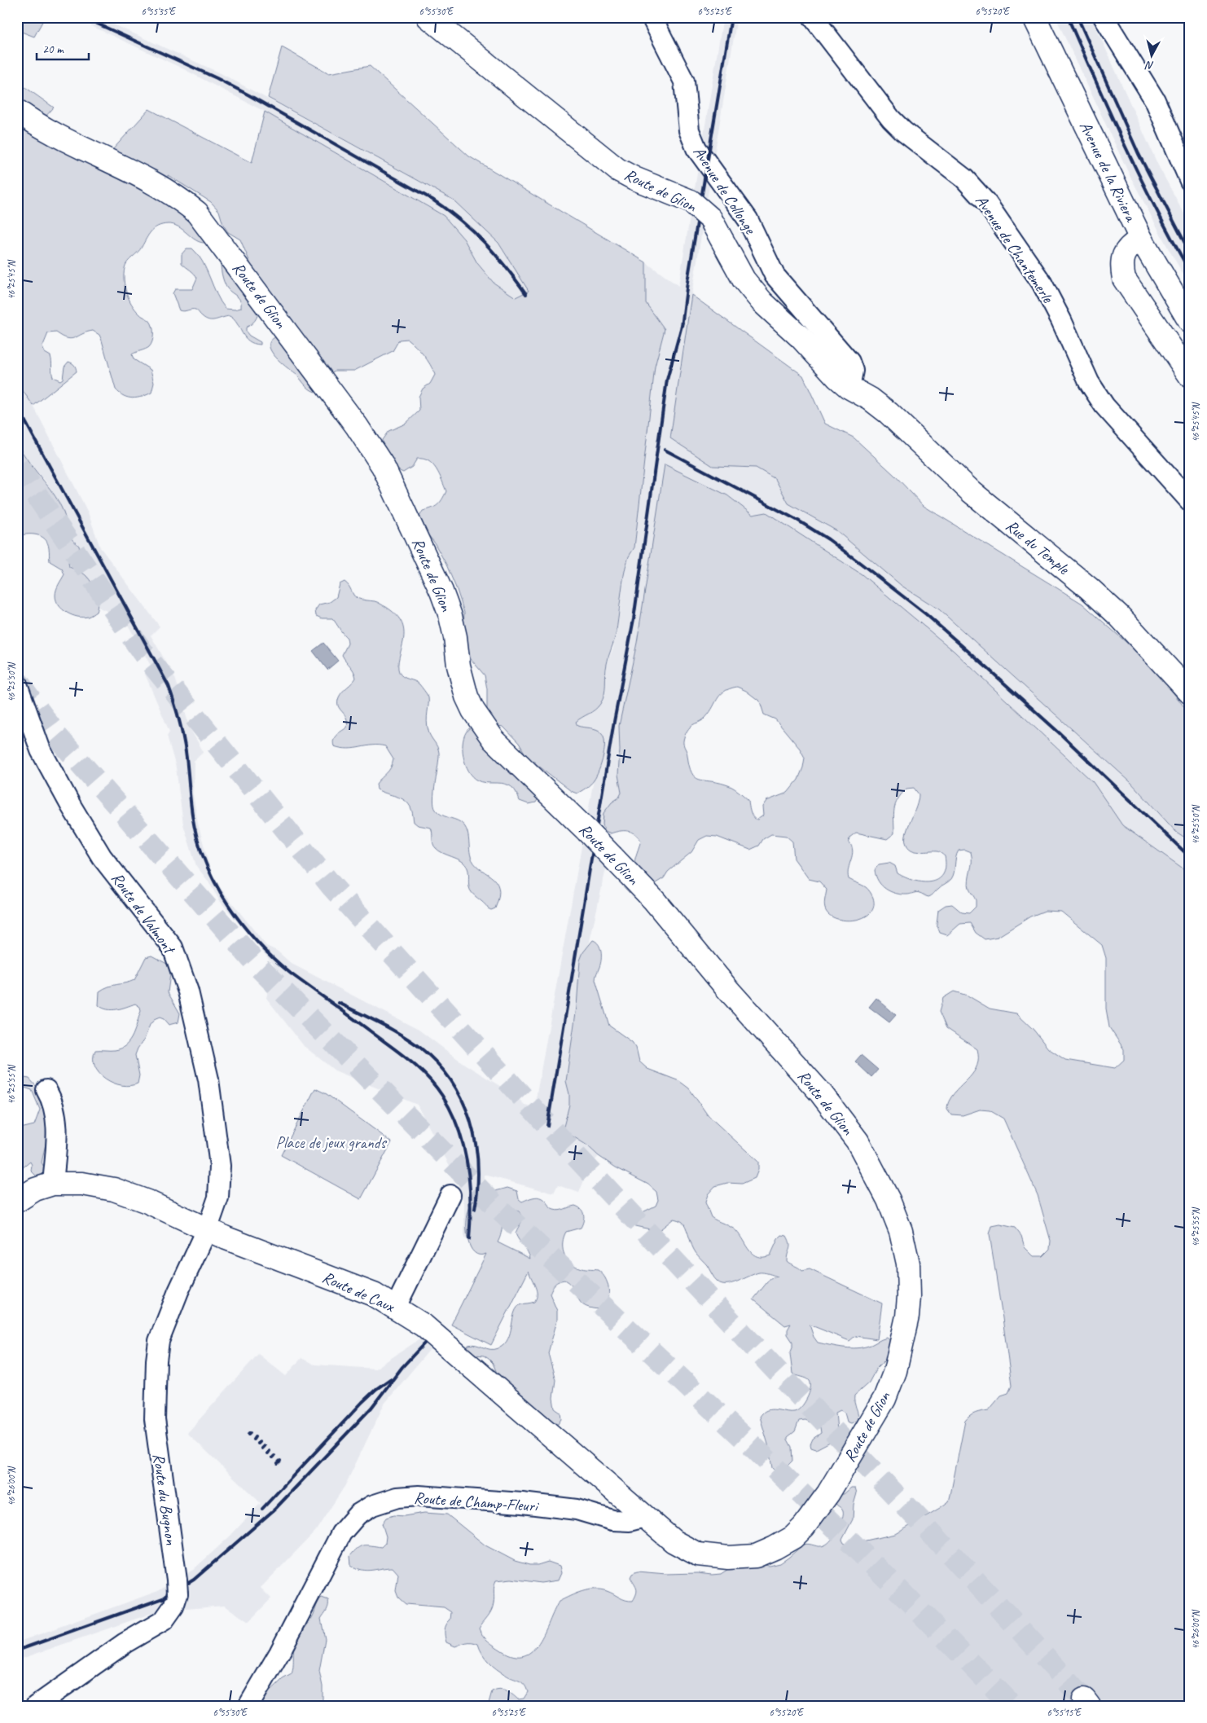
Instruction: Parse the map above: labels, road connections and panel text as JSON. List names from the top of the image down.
{
  "streets": {
    "street": [
      "Avenue de la Riviera",
      "Route de Glion",
      "Avenue de Collonge",
      "Avenue de Chantemerle",
      "Rue du Temple",
      "Route de Valmont",
      "Route de Caux",
      "Route du Bugnon",
      "Route de Champ-Fleuri"
    ]
  },
  "crossings": [
    ["Route de Glion", "Avenue de Collonge"],
    ["Route de Glion", "Rue du Temple"],
    ["Route de Glion", "Route de Caux"],
    ["Route de Glion", "Route de Champ-Fleuri"],
    ["Route de Valmont", "Route de Caux"],
    ["Route de Valmont", "Route du Bugnon"],
    ["Route de Caux", "Route du Bugnon"],
    ["Route de Caux", "Route de Champ-Fleuri"]
  ],
  "parks": ["Place de jeux grands"],
  "scale_bar": "20 m",
  "north": "bottom",
  "coordinates": [
    "6°55'35\"E",
    "6°55'30\"E",
    "6°55'25\"E",
    "6°55'20\"E",
    "46°25'45\"N",
    "46°25'50\"N",
    "46°25'55\"N",
    "46°26'00\"N",
    "6°55'15\"E"
  ]
}
